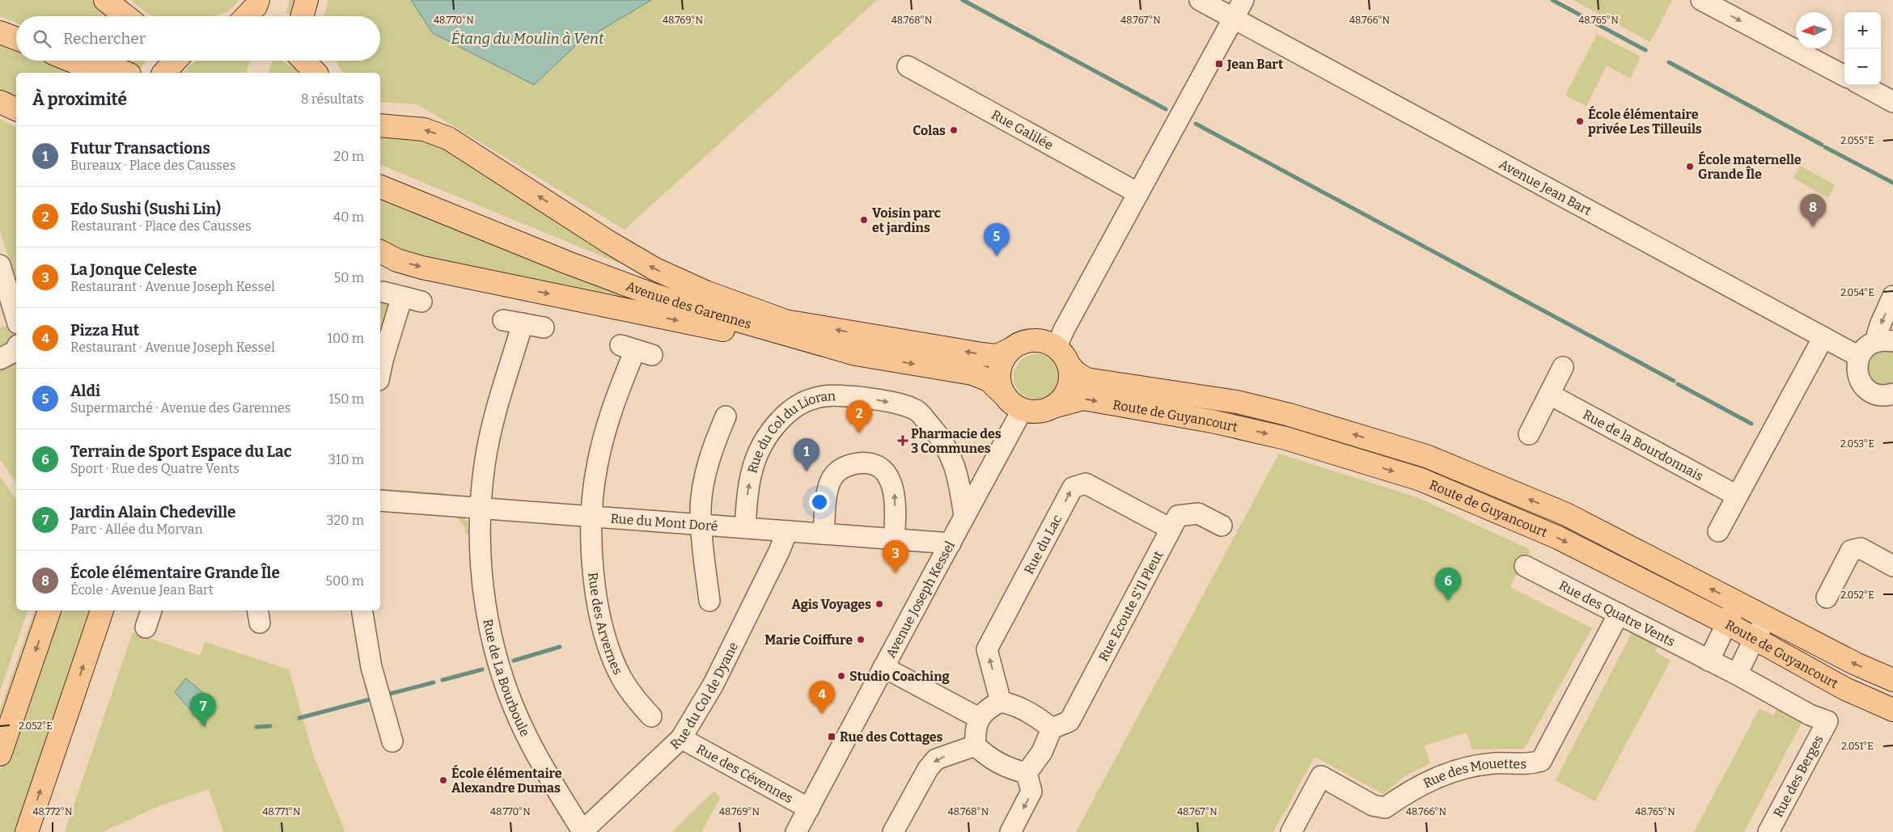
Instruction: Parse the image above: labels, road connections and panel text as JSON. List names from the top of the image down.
{
  "streets": {
    "main road": ["Avenue des Garennes", "Route de Guyancourt"],
    "street": [
      "Rue Galilée",
      "Avenue Jean Bart",
      "Rue du Col du Lioran",
      "Rue de la Bourdonnais",
      "Rue du Mont Doré",
      "Rue du Lac",
      "Avenue Joseph Kessel",
      "Rue Ecoute S'Il Pleut",
      "Rue des Quatre Vents",
      "Rue des Arvernes",
      "Rue de La Bourboule",
      "Rue du Col de Dyane",
      "Rue des Cévennes",
      "Rue des Mouettes",
      "Rue des Berges"
    ]
  },
  "crossings": [
    ["Avenue des Garennes", "Route de Guyancourt"],
    ["Avenue des Garennes", "Avenue Joseph Kessel"],
    ["Route de Guyancourt", "Avenue Joseph Kessel"],
    ["Rue du Col du Lioran", "Rue du Mont Doré"],
    ["Rue du Col du Lioran", "Avenue Joseph Kessel"],
    ["Rue du Mont Doré", "Avenue Joseph Kessel"],
    ["Rue du Mont Doré", "Rue des Arvernes"],
    ["Rue du Mont Doré", "Rue de La Bourboule"],
    ["Rue du Mont Doré", "Rue du Col de Dyane"],
    ["Rue du Lac", "Rue Ecoute S'Il Pleut"],
    ["Avenue Joseph Kessel", "Rue des Cévennes"],
    ["Rue des Quatre Vents", "Rue des Mouettes"],
    ["Rue des Quatre Vents", "Rue des Berges"],
    ["Rue de La Bourboule", "Rue du Col de Dyane"],
    ["Rue du Col de Dyane", "Rue des Cévennes"]
  ],
  "water": ["Étang du Moulin à Vent"],
  "places": {
    "transit": ["Jean Bart", "Rue des Cottages"],
    "other": [
      "École élémentaire privée Les Tilleuils",
      "Colas",
      "École maternelle Grande Île",
      "Voisin parc et jardins",
      "Agis Voyages",
      "Marie Coiffure",
      "Studio Coaching",
      "École élémentaire Alexandre Dumas"
    ],
    "health": ["Pharmacie des 3 Communes"]
  },
  "north": "left",
  "page": {
    "map_buttons": ["+", "−"],
    "search": "Rechercher",
    "heading": ["À proximité", "8 résultats"],
    "list": [
      {
        "mark": "1",
        "name": "Futur Transactions",
        "note": "Bureaux · Place des Causses",
        "value": "20 m"
      },
      {
        "mark": "2",
        "name": "Edo Sushi (Sushi Lin)",
        "note": "Restaurant · Place des Causses",
        "value": "40 m"
      },
      {
        "mark": "3",
        "name": "La Jonque Celeste",
        "note": "Restaurant · Avenue Joseph Kessel",
        "value": "50 m"
      },
      {
        "mark": "4",
        "name": "Pizza Hut",
        "note": "Restaurant · Avenue Joseph Kessel",
        "value": "100 m"
      },
      {
        "mark": "5",
        "name": "Aldi",
        "note": "Supermarché · Avenue des Garennes",
        "value": "150 m"
      },
      {
        "mark": "6",
        "name": "Terrain de Sport Espace du Lac",
        "note": "Sport · Rue des Quatre Vents",
        "value": "310 m"
      },
      {
        "mark": "7",
        "name": "Jardin Alain Chedeville",
        "note": "Parc · Allée du Morvan",
        "value": "320 m"
      },
      {
        "mark": "8",
        "name": "École élémentaire Grande Île",
        "note": "École · Avenue Jean Bart",
        "value": "500 m"
      }
    ],
    "pins": [
      "8",
      "5",
      "2",
      "1",
      "3",
      "6",
      "4",
      "7"
    ]
  },
  "coordinates": [
    "48.770°N",
    "48.769°N",
    "48.768°N",
    "48.767°N",
    "48.766°N",
    "48.765°N",
    "2.055°E",
    "2.054°E",
    "2.053°E",
    "2.052°E",
    "2.051°E",
    "48.772°N",
    "48.771°N"
  ]
}
